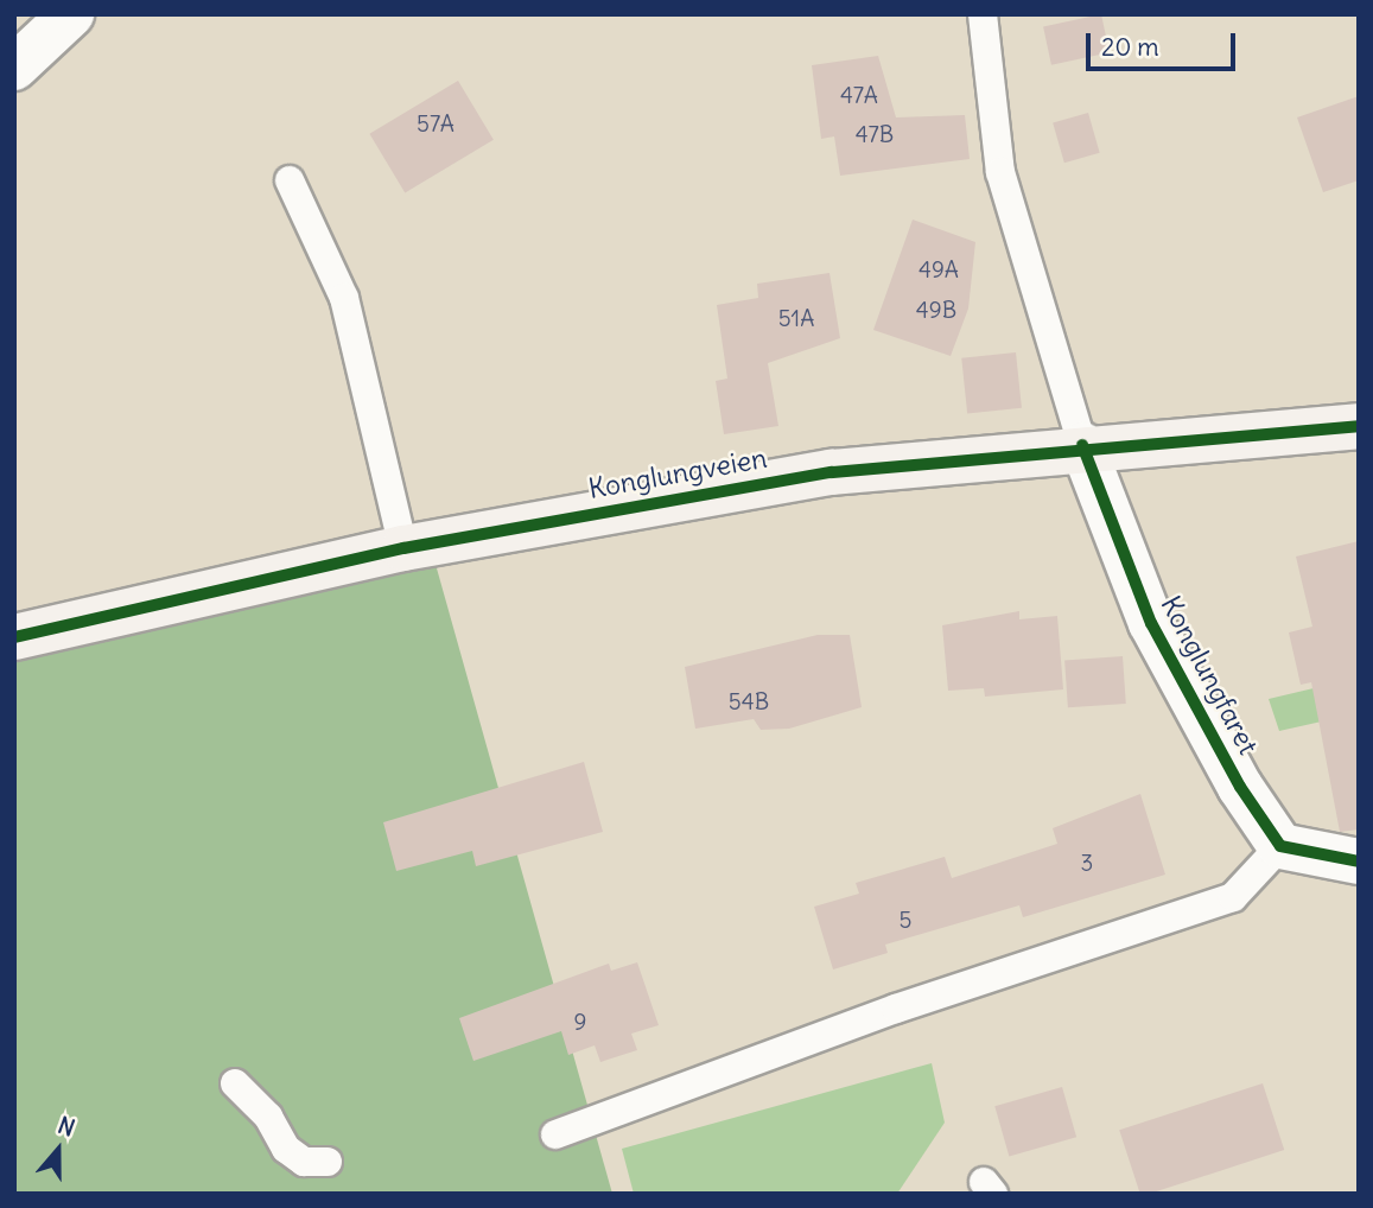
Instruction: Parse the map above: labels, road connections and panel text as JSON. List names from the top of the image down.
{
  "streets": {
    "street": ["Konglungveien", "Konglungfaret"]
  },
  "crossings": [
    ["Konglungveien", "Konglungfaret"]
  ],
  "house_numbers": [
    "47A",
    "57A",
    "47B",
    "49A",
    "49B",
    "51A",
    "54B",
    "3",
    "5",
    "9"
  ],
  "scale_bar": "20 m",
  "north": "top"
}
